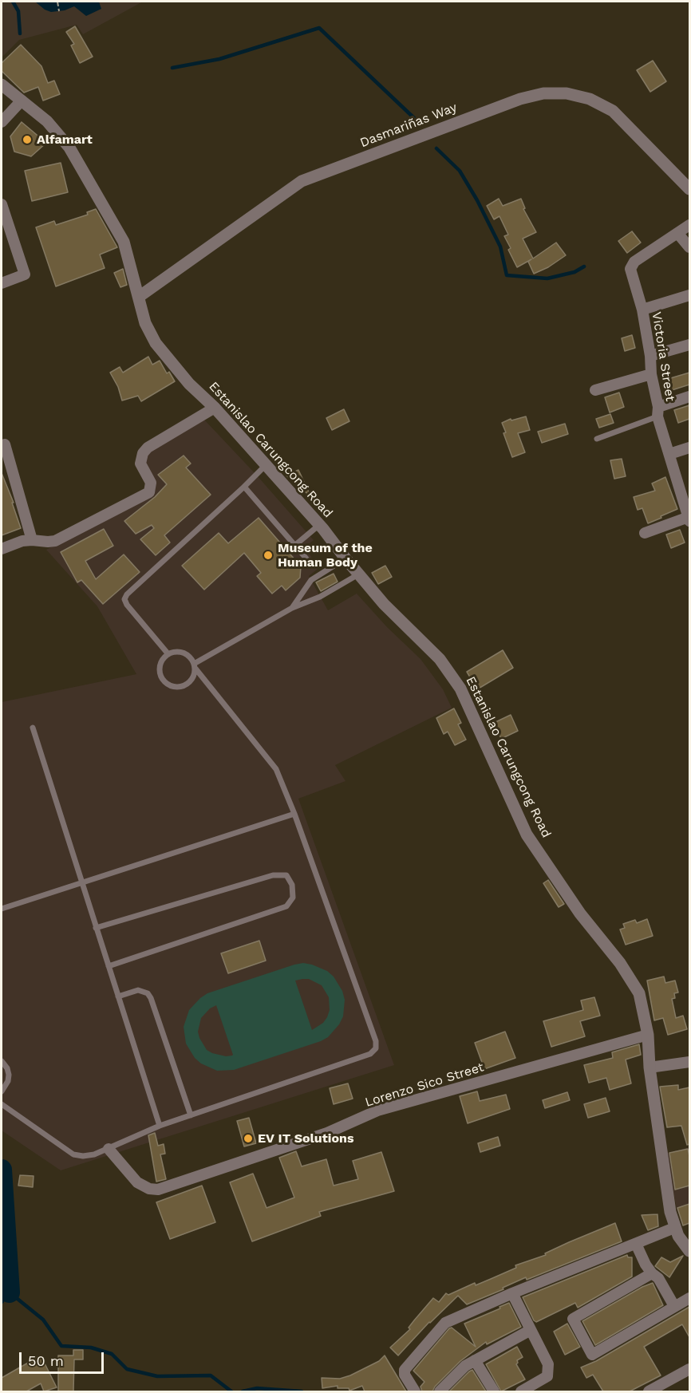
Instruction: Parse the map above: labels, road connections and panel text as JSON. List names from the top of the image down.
{
  "streets": {
    "street": [
      "Dasmariñas Way",
      "Victoria Street",
      "Estanislao Carungcong Road",
      "Lorenzo Sico Street"
    ]
  },
  "crossings": [
    ["Dasmariñas Way", "Estanislao Carungcong Road"],
    ["Estanislao Carungcong Road", "Lorenzo Sico Street"]
  ],
  "places": ["Alfamart", "Museum of the Human Body", "EV IT Solutions"],
  "scale_bar": "50 m"
}
